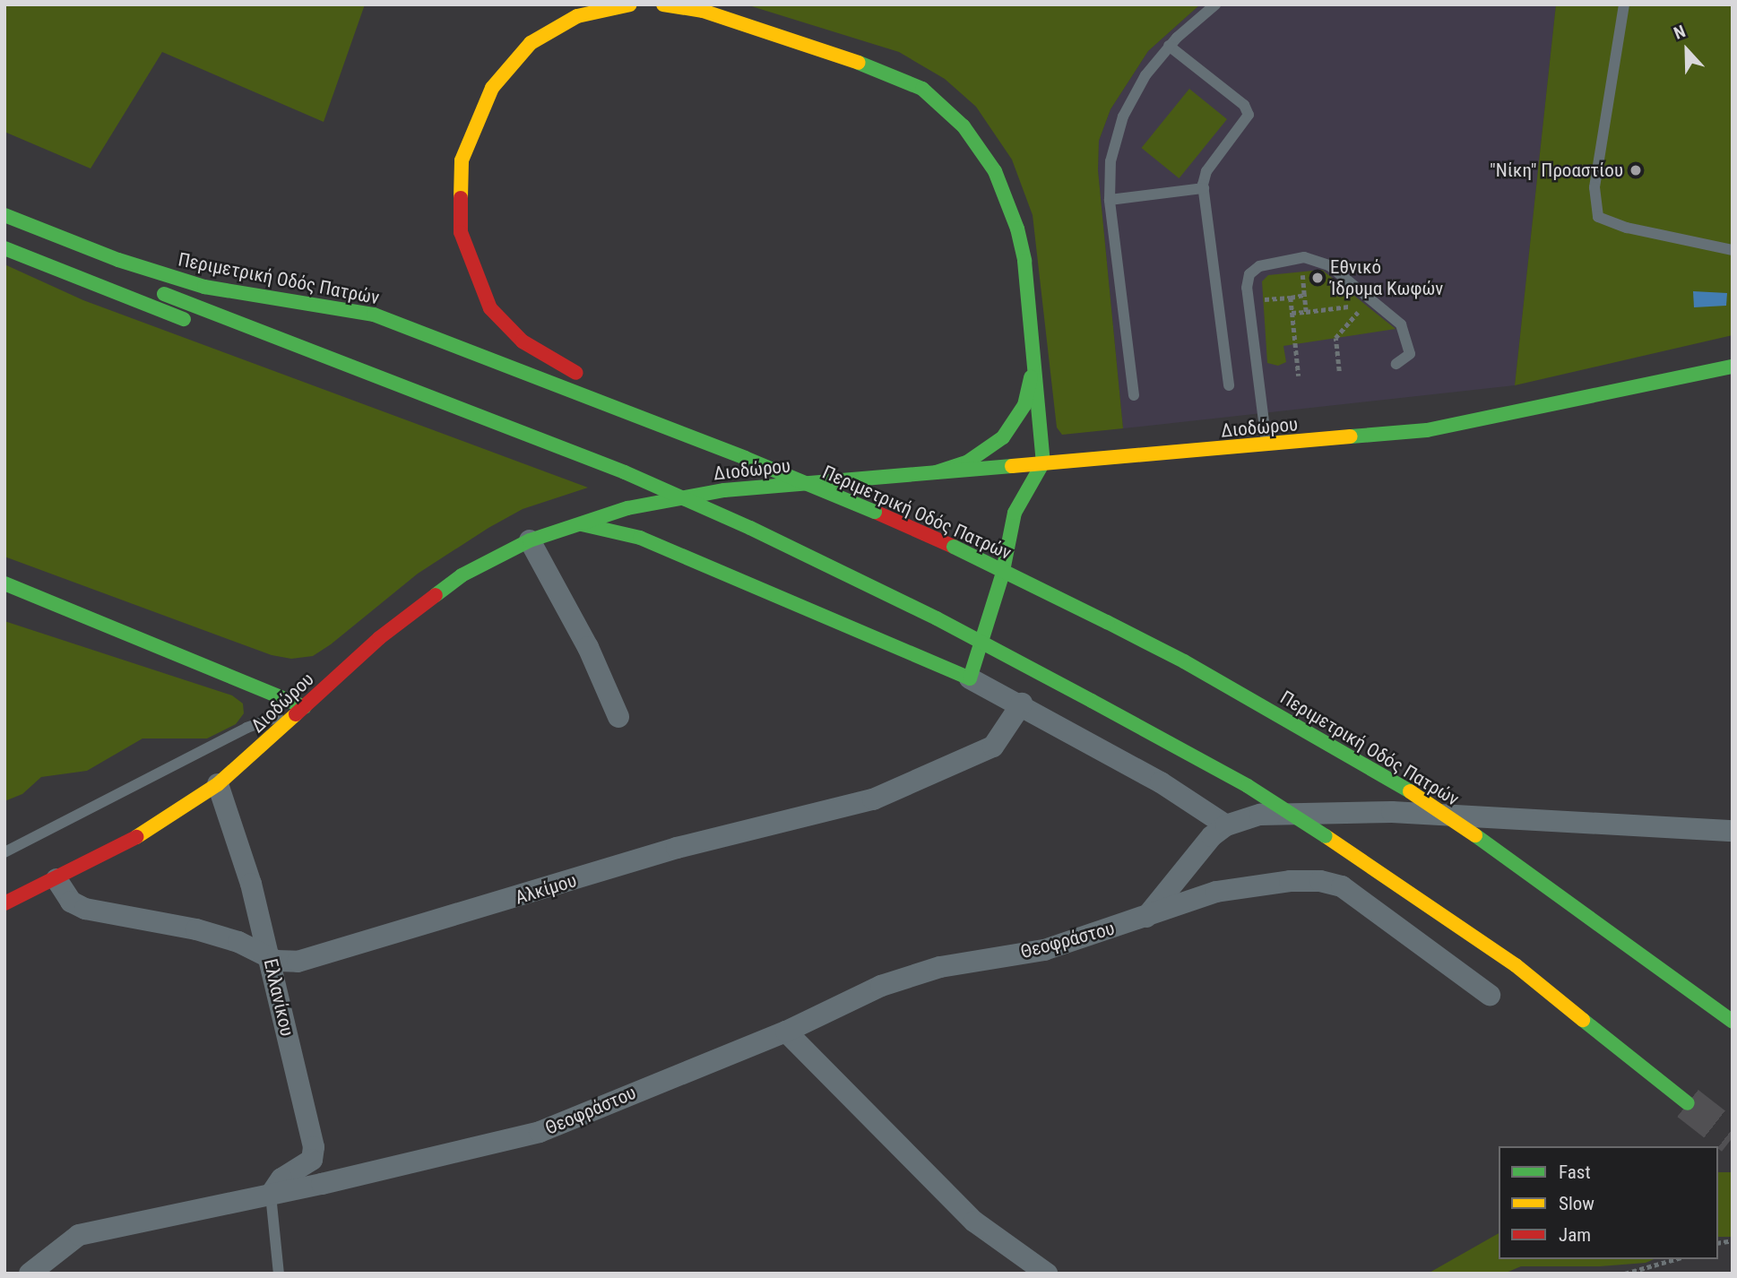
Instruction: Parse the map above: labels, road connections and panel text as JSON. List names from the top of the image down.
{
  "streets": {
    "main road": ["Περιμετρική Οδός Πατρών", "Διοδώρου"],
    "street": ["Αλκίμου", "Θεοφράστου", "Ελλανίκου"]
  },
  "crossings": [
    ["Διοδώρου", "Αλκίμου"],
    ["Διοδώρου", "Ελλανίκου"],
    ["Αλκίμου", "Ελλανίκου"],
    ["Θεοφράστου", "Ελλανίκου"]
  ],
  "places": ["\"Νίκη\" Προαστίου", "Εθνικό Ίδρυμα Κωφών"],
  "legend": ["Fast", "Slow", "Jam"],
  "north": "top"
}
